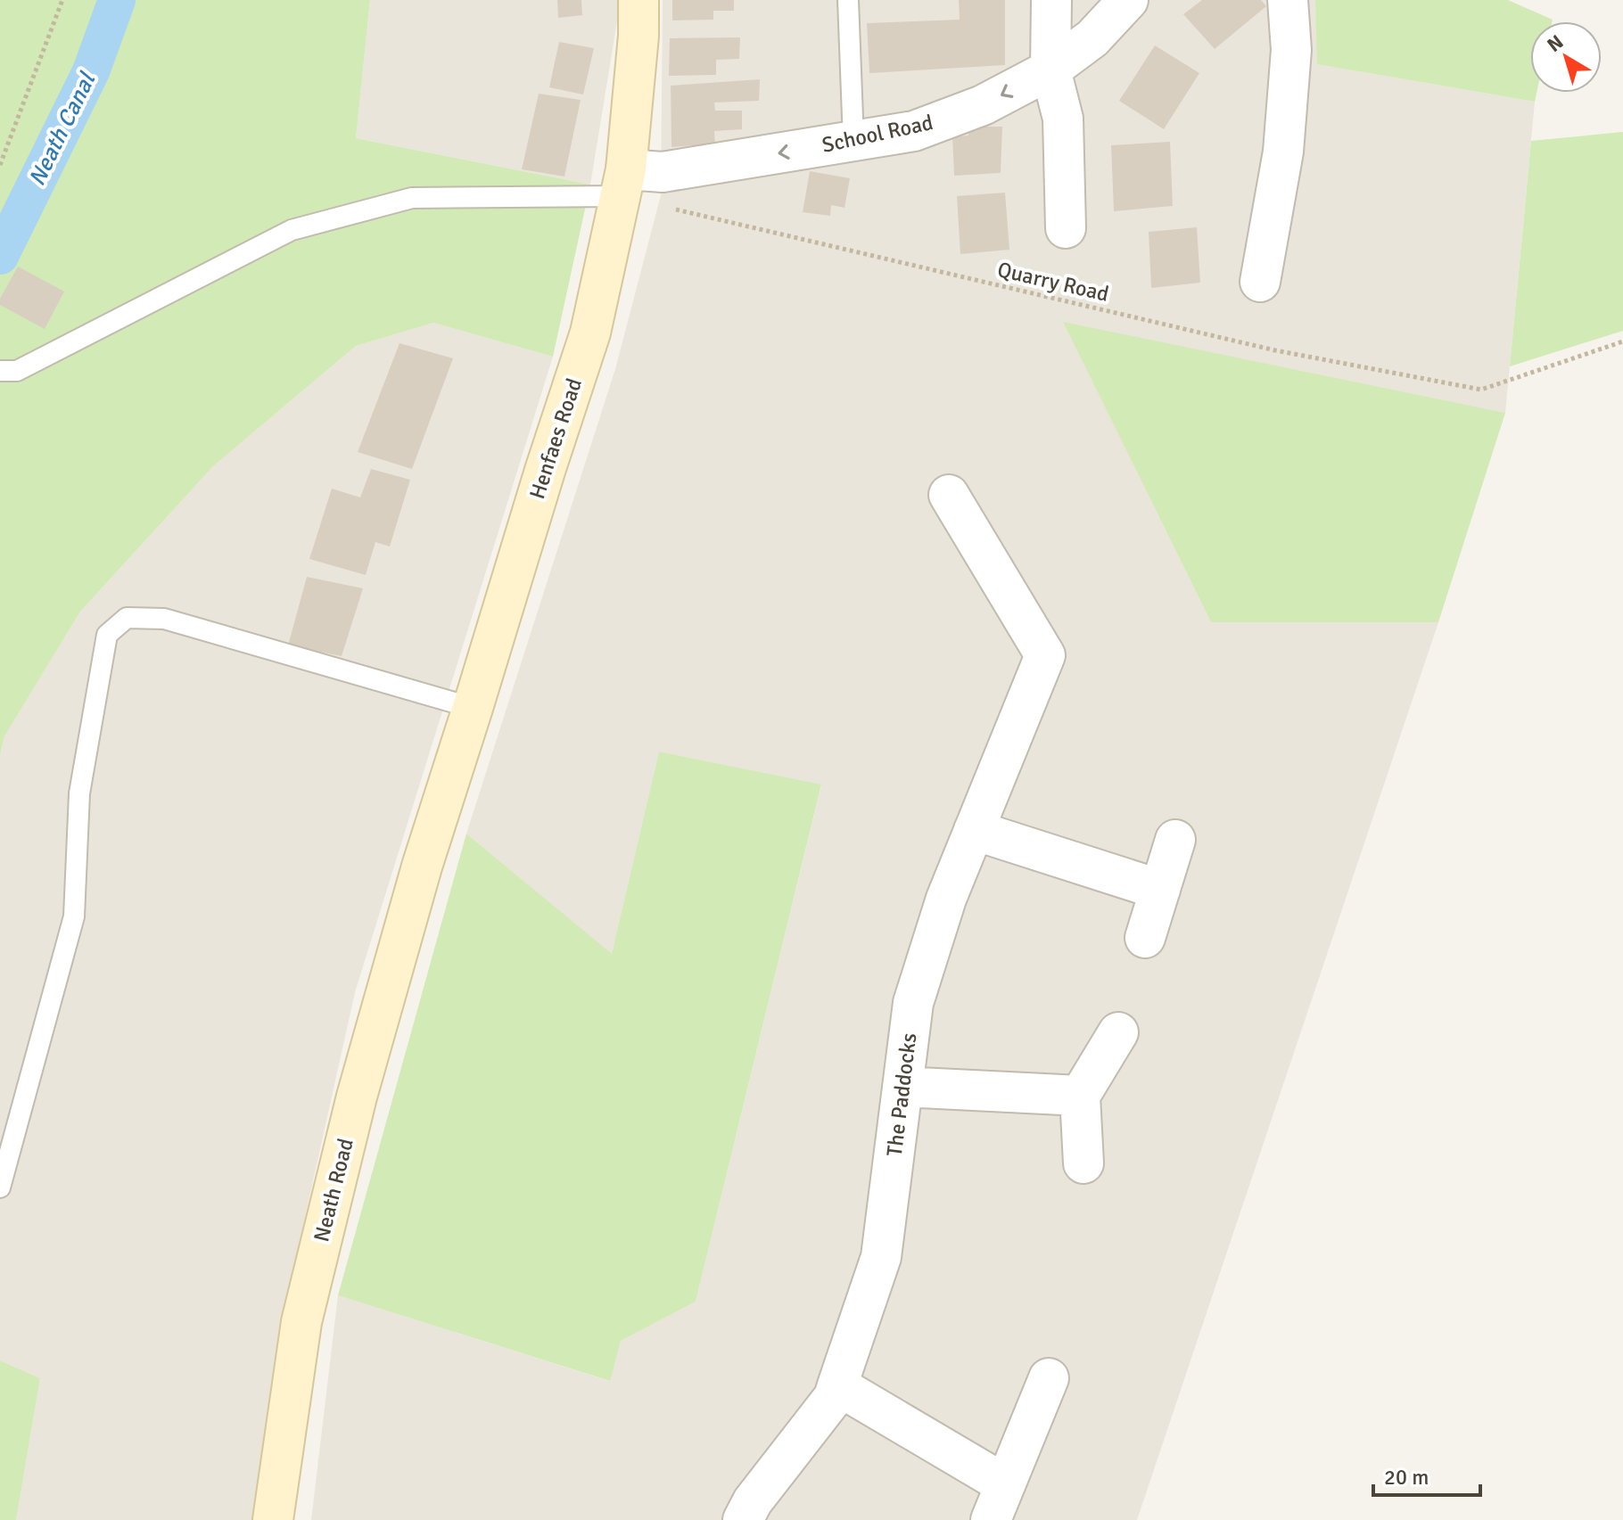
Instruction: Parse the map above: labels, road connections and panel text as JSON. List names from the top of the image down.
{
  "streets": {
    "main road": ["Henfaes Road", "Neath Road"],
    "street": ["School Road", "The Paddocks"],
    "path": ["Quarry Road"]
  },
  "crossings": [
    ["School Road", "Henfaes Road"],
    ["Henfaes Road", "Neath Road"]
  ],
  "one_way": ["School Road"],
  "water": ["Neath Canal"],
  "scale_bar": "20 m",
  "north": "top left"
}
